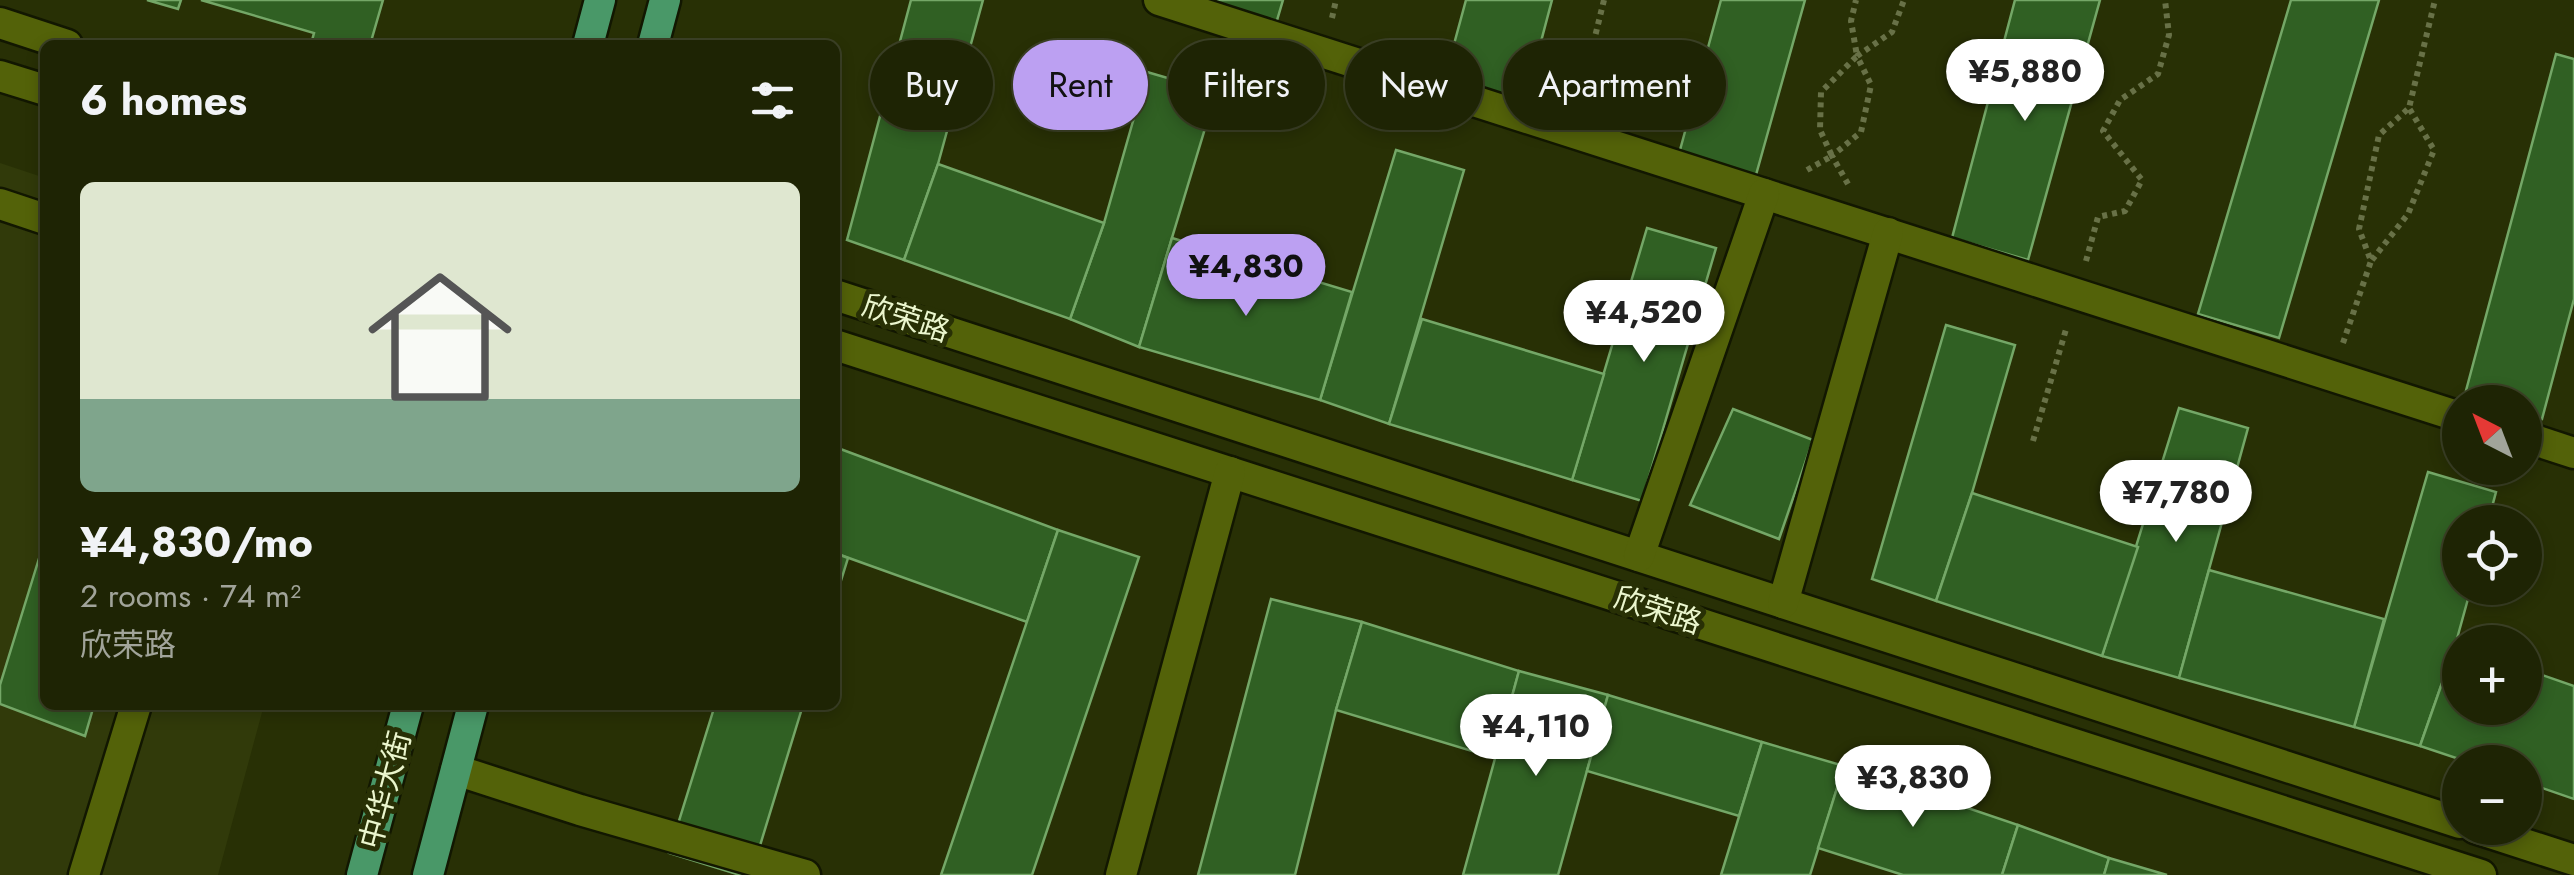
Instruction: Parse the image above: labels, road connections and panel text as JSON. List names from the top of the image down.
{
  "streets": {
    "main road": ["中华大街"],
    "street": ["欣荣路"]
  },
  "north": "top left",
  "page": {
    "price": [
      "¥5,880",
      "¥4,830",
      "¥4,520",
      "¥7,780",
      "¥4,110",
      "¥3,830"
    ],
    "chip": [
      "Buy",
      "Rent",
      "Filters",
      "New",
      "Apartment"
    ],
    "heading": "6 homes",
    "list": [
      {
        "name": "¥4,830/mo",
        "note": "2 rooms · 74 m² · 欣荣路"
      }
    ],
    "map_buttons": ["+", "−"]
  }
}
